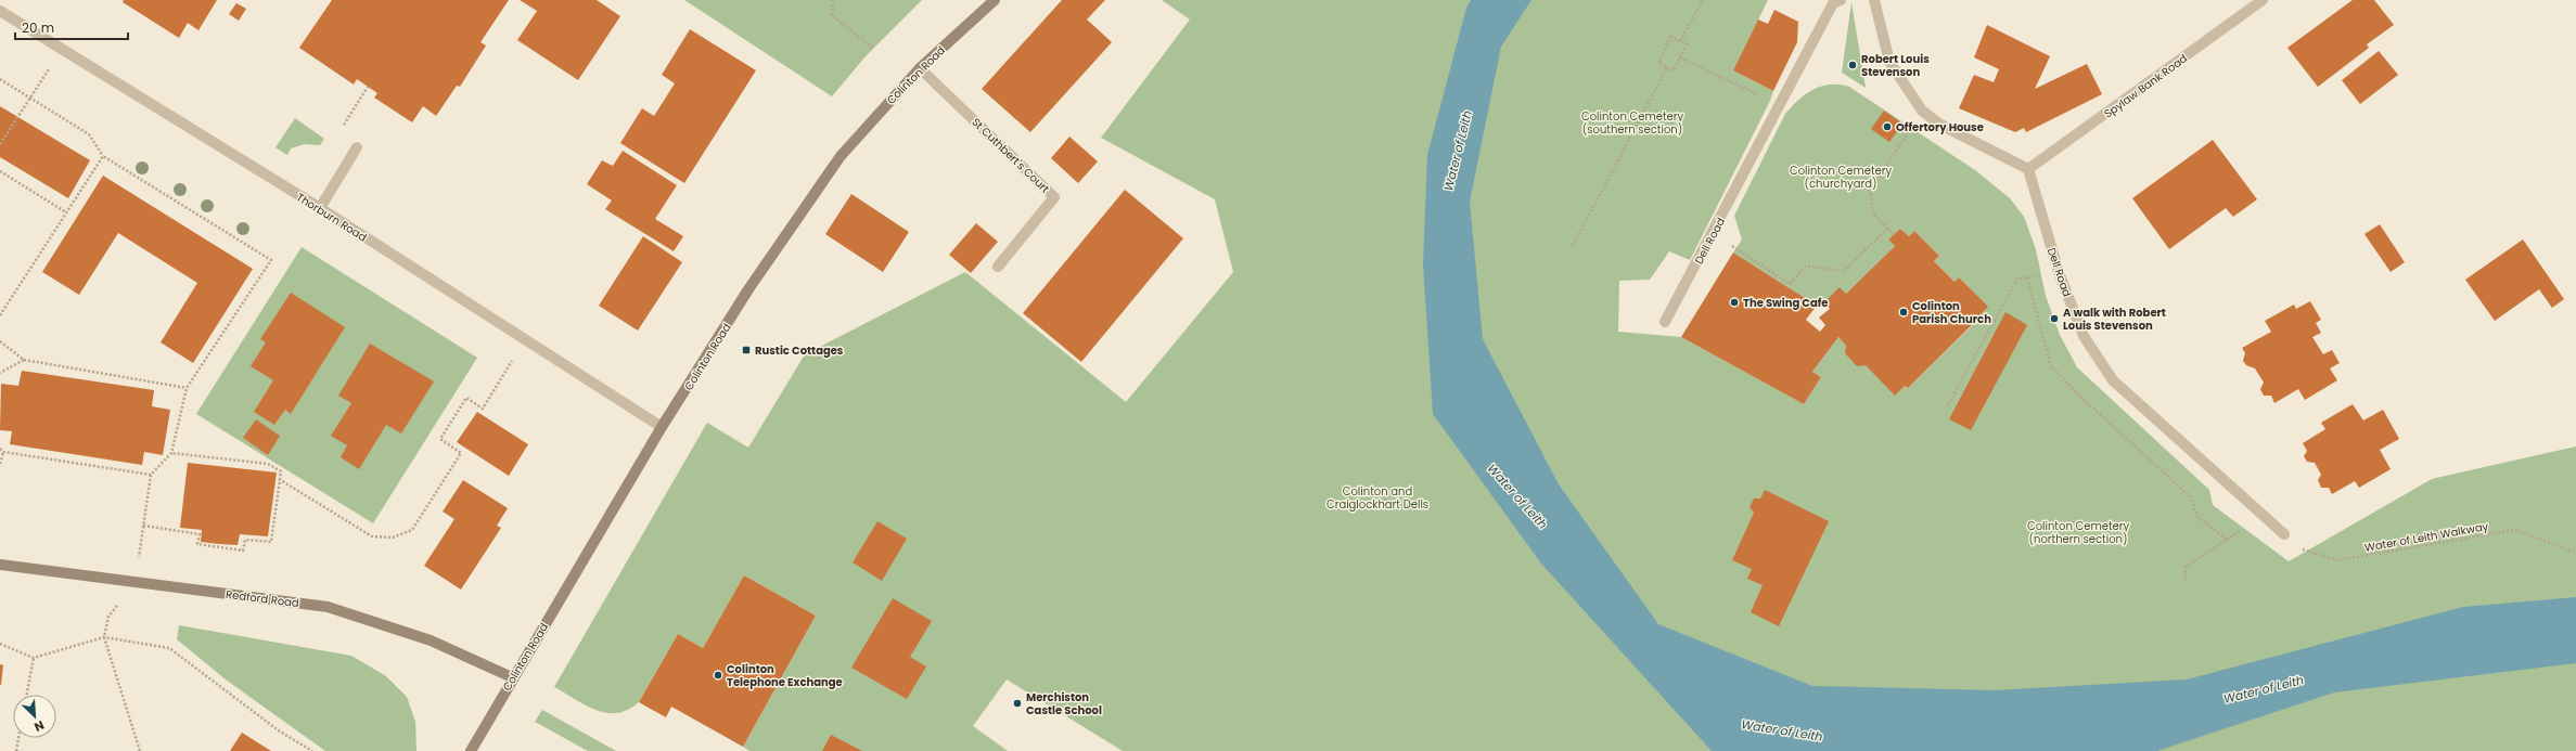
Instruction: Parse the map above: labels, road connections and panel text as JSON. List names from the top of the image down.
{
  "streets": {
    "main road": ["Colinton Road", "Redford Road"],
    "street": [
      "Spylaw Bank Road",
      "St Cuthbert's Court",
      "Thorburn Road",
      "Dell Road"
    ],
    "path": ["Water of Leith Walkway"]
  },
  "crossings": [
    ["Colinton Road", "St Cuthbert's Court"],
    ["Colinton Road", "Thorburn Road"],
    ["Colinton Road", "Redford Road"],
    ["Spylaw Bank Road", "Dell Road"],
    ["Dell Road", "Water of Leith Walkway"]
  ],
  "water": ["Water of Leith"],
  "parks": [
    "Colinton Cemetery (southern section)",
    "Colinton Cemetery (churchyard)",
    "Colinton and Craiglockhart Dells",
    "Colinton Cemetery (northern section)"
  ],
  "places": {
    "other": [
      "Robert Louis Stevenson",
      "Offertory House",
      "The Swing Cafe",
      "Colinton Parish Church",
      "A walk with Robert Louis Stevenson",
      "Colinton Telephone Exchange",
      "Merchiston Castle School"
    ],
    "transit": ["Rustic Cottages"]
  },
  "scale_bar": "20 m",
  "north": "bottom right"
}
